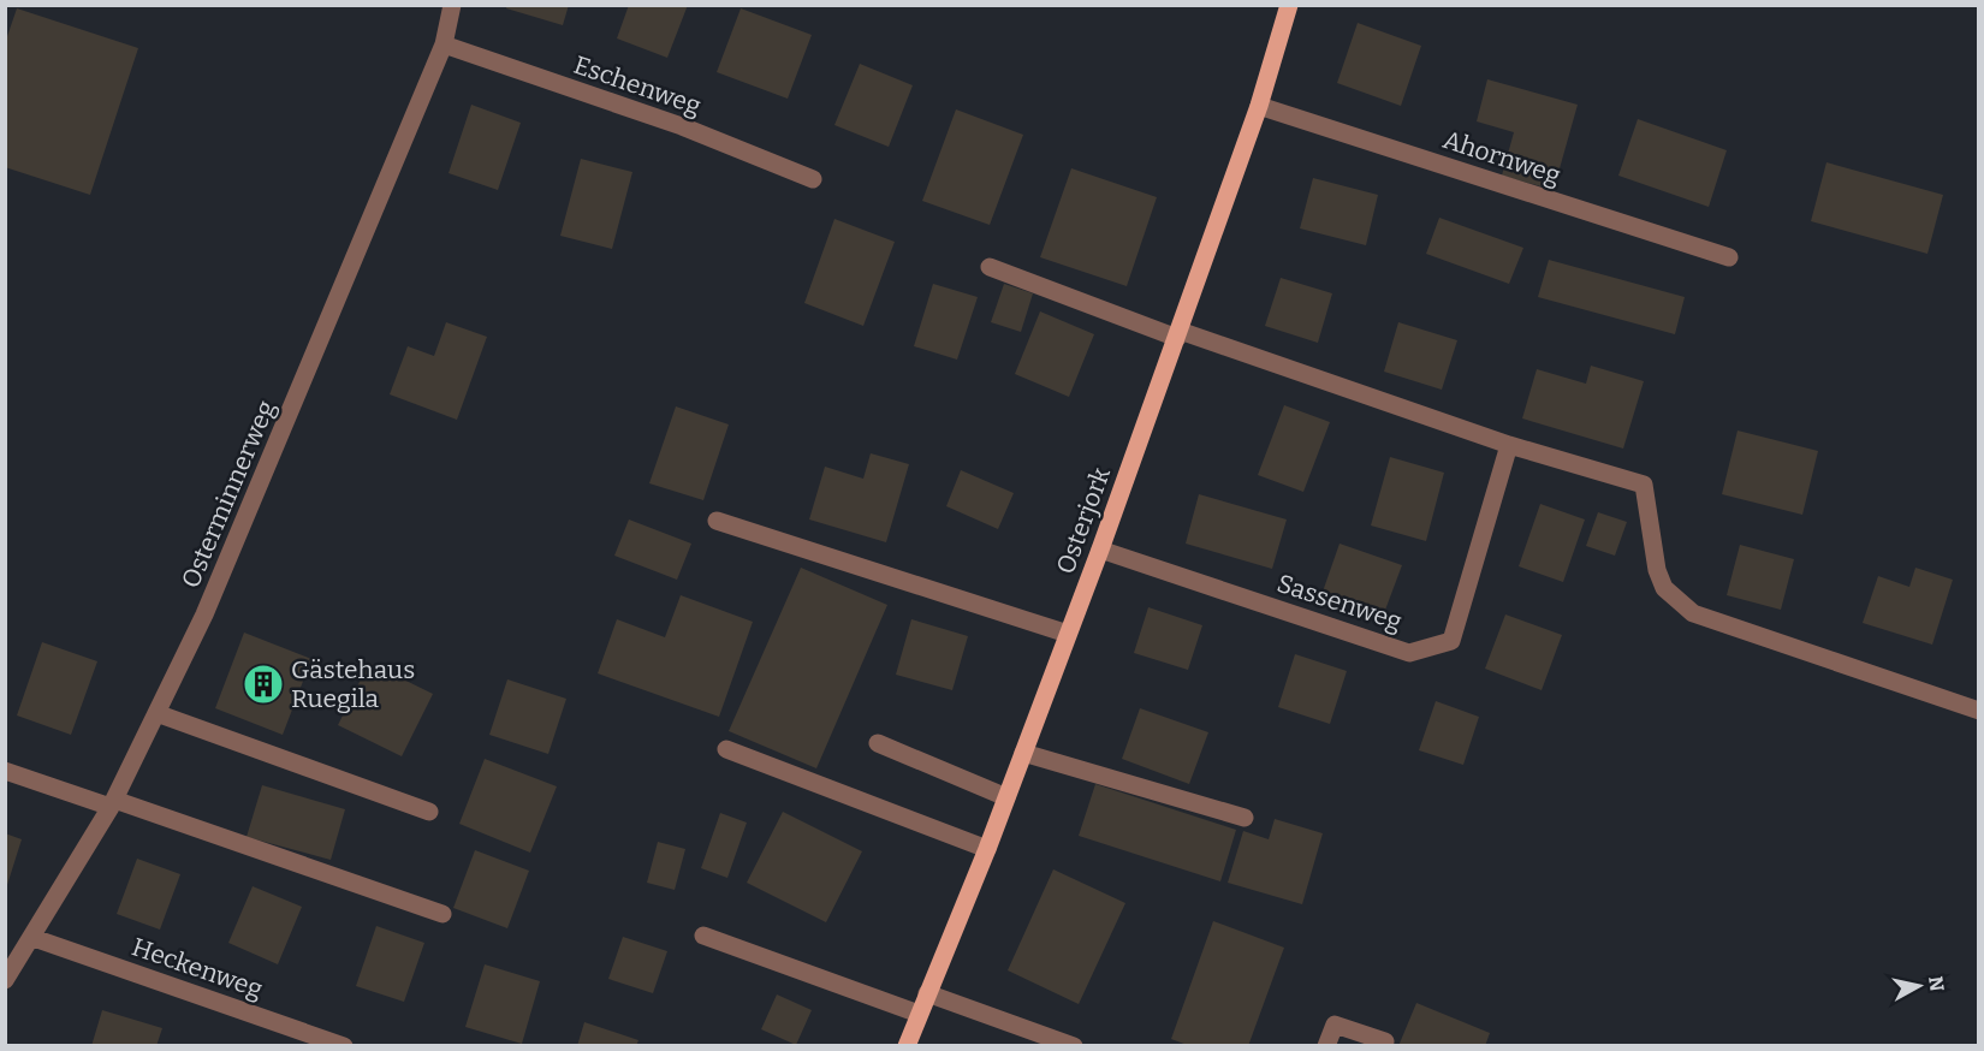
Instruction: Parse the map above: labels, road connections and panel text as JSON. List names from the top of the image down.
{
  "streets": {
    "main road": ["Osterjork"],
    "street": [
      "Eschenweg",
      "Ahornweg",
      "Osterminnerweg",
      "Sassenweg",
      "Heckenweg"
    ]
  },
  "crossings": [
    ["Eschenweg", "Osterminnerweg"],
    ["Ahornweg", "Osterjork"],
    ["Osterminnerweg", "Heckenweg"],
    ["Osterjork", "Sassenweg"]
  ],
  "places": {
    "building": ["Gästehaus Ruegila"]
  },
  "north": "right"
}
